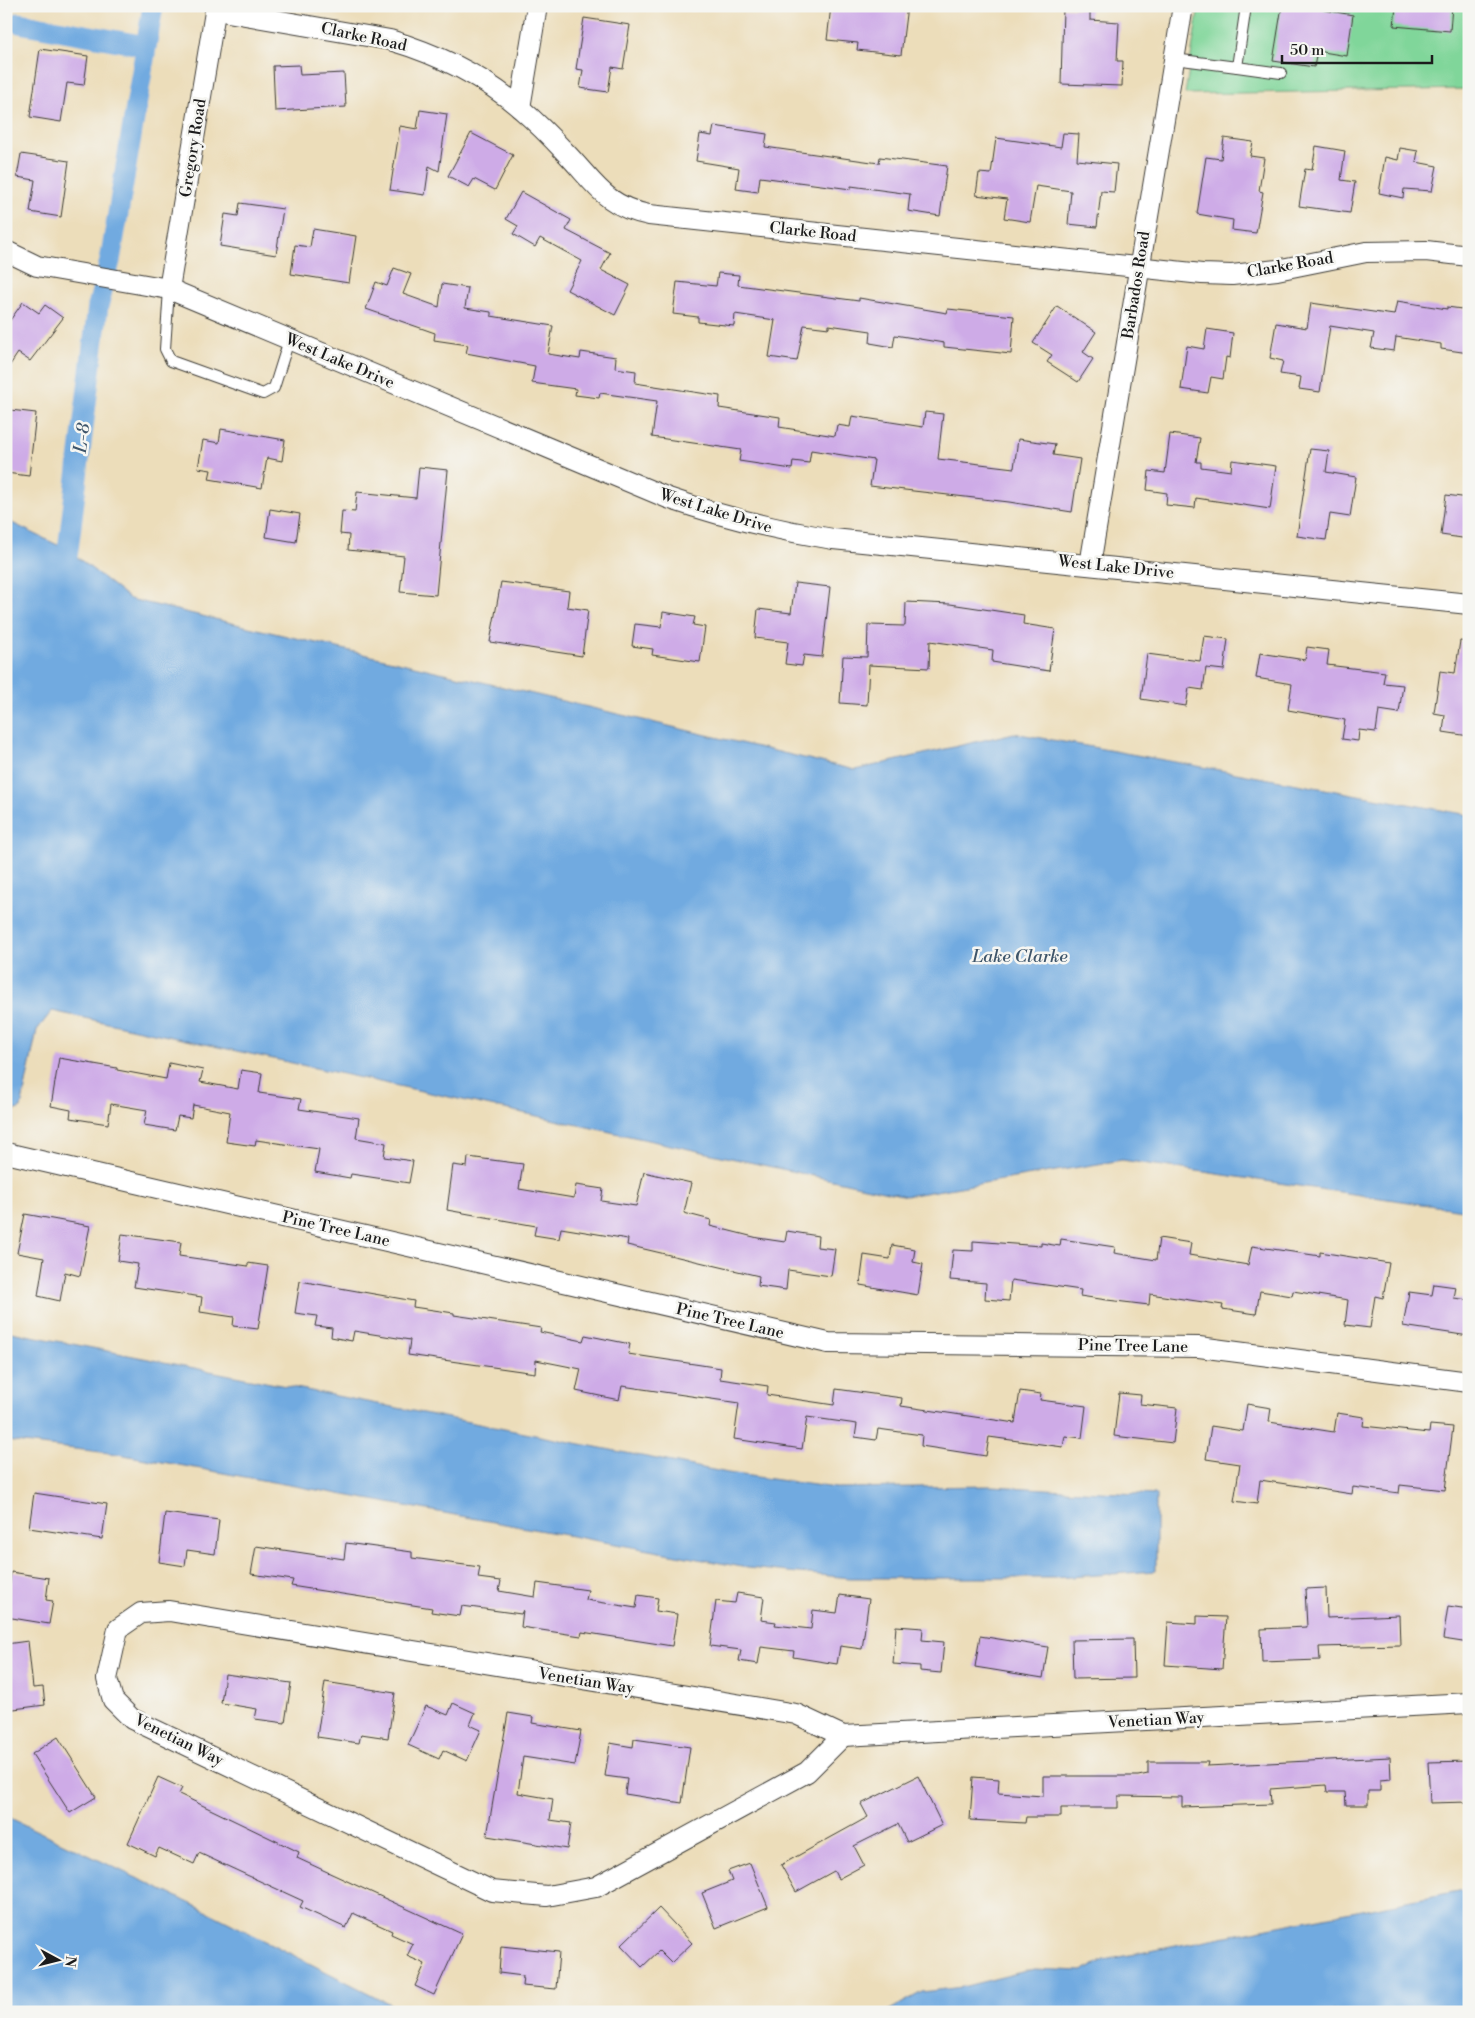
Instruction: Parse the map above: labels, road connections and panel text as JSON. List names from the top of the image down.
{
  "streets": {
    "street": [
      "Clarke Road",
      "Gregory Road",
      "Barbados Road",
      "West Lake Drive",
      "Pine Tree Lane",
      "Venetian Way"
    ]
  },
  "crossings": [
    ["Clarke Road", "Gregory Road"],
    ["Clarke Road", "Barbados Road"],
    ["Gregory Road", "West Lake Drive"],
    ["Barbados Road", "West Lake Drive"]
  ],
  "water": ["L-8", "Lake Clarke"],
  "scale_bar": "50 m",
  "north": "right"
}
